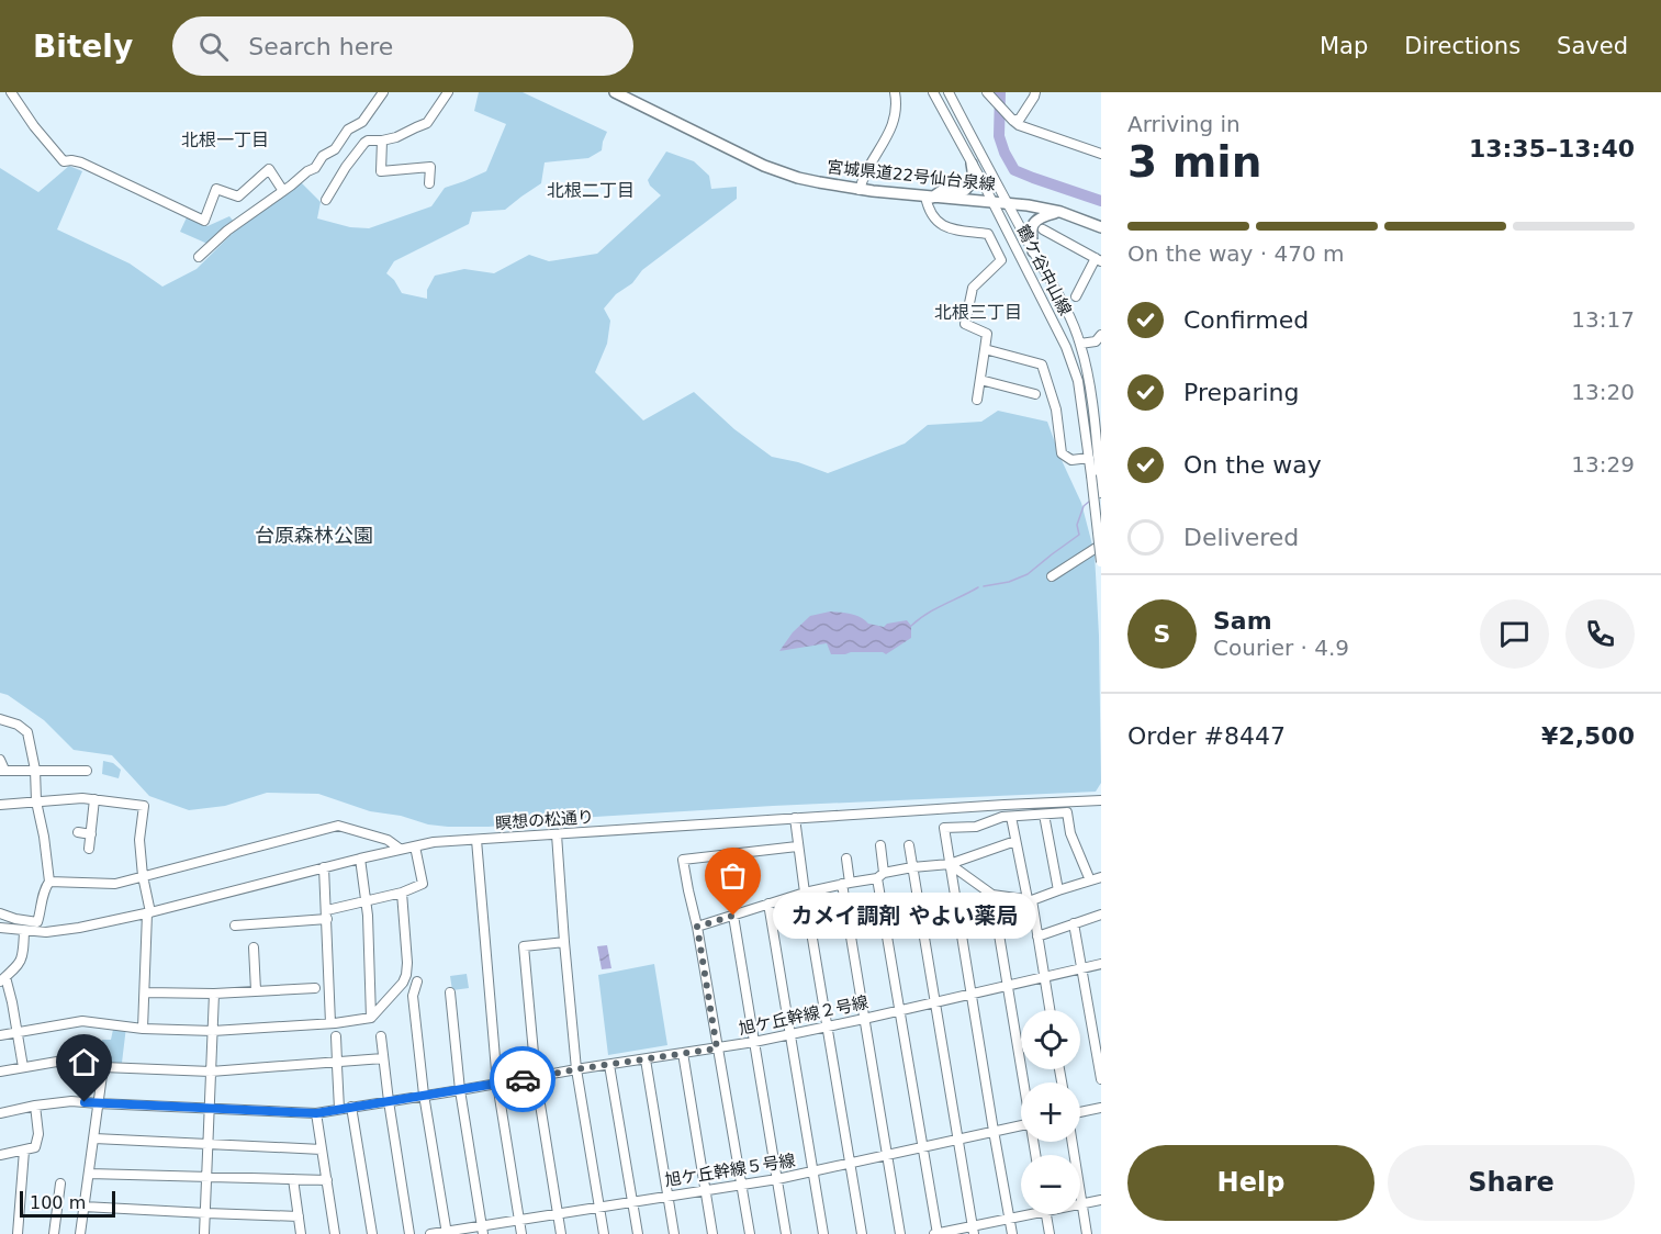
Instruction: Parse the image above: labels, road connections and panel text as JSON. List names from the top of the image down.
{
  "streets": {
    "main road": ["宮城県道22号仙台泉線"],
    "street": [
      "鶴ケ谷中山線",
      "瞑想の松通り",
      "旭ケ丘幹線２号線",
      "旭ケ丘幹線５号線"
    ]
  },
  "crossings": [
    ["宮城県道22号仙台泉線", "鶴ケ谷中山線"]
  ],
  "districts": [
    "北根一丁目",
    "北根二丁目",
    "北根三丁目",
    "台原森林公園"
  ],
  "places": ["カメイ調剤 やよい薬局"],
  "scale_bar": "100 m",
  "page": {
    "header": "Bitely",
    "search": "Search here",
    "nav": ["Map", "Directions", "Saved"],
    "heading": ["3 min", "Arriving in", "13:35–13:40"],
    "panel": [
      "Sam",
      "Courier · 4.9",
      "Order #8447",
      "¥2,500"
    ],
    "bar": "On the way · 470 m",
    "list": [
      ["Confirmed", "13:17"],
      ["Preparing", "13:20"],
      ["On the way", "13:29"],
      "Delivered"
    ],
    "round": "S",
    "bubble": "カメイ調剤 やよい薬局",
    "map_buttons": ["+", "−"],
    "buttons": ["Help", "Share"],
    "scale": "100 m"
  }
}
